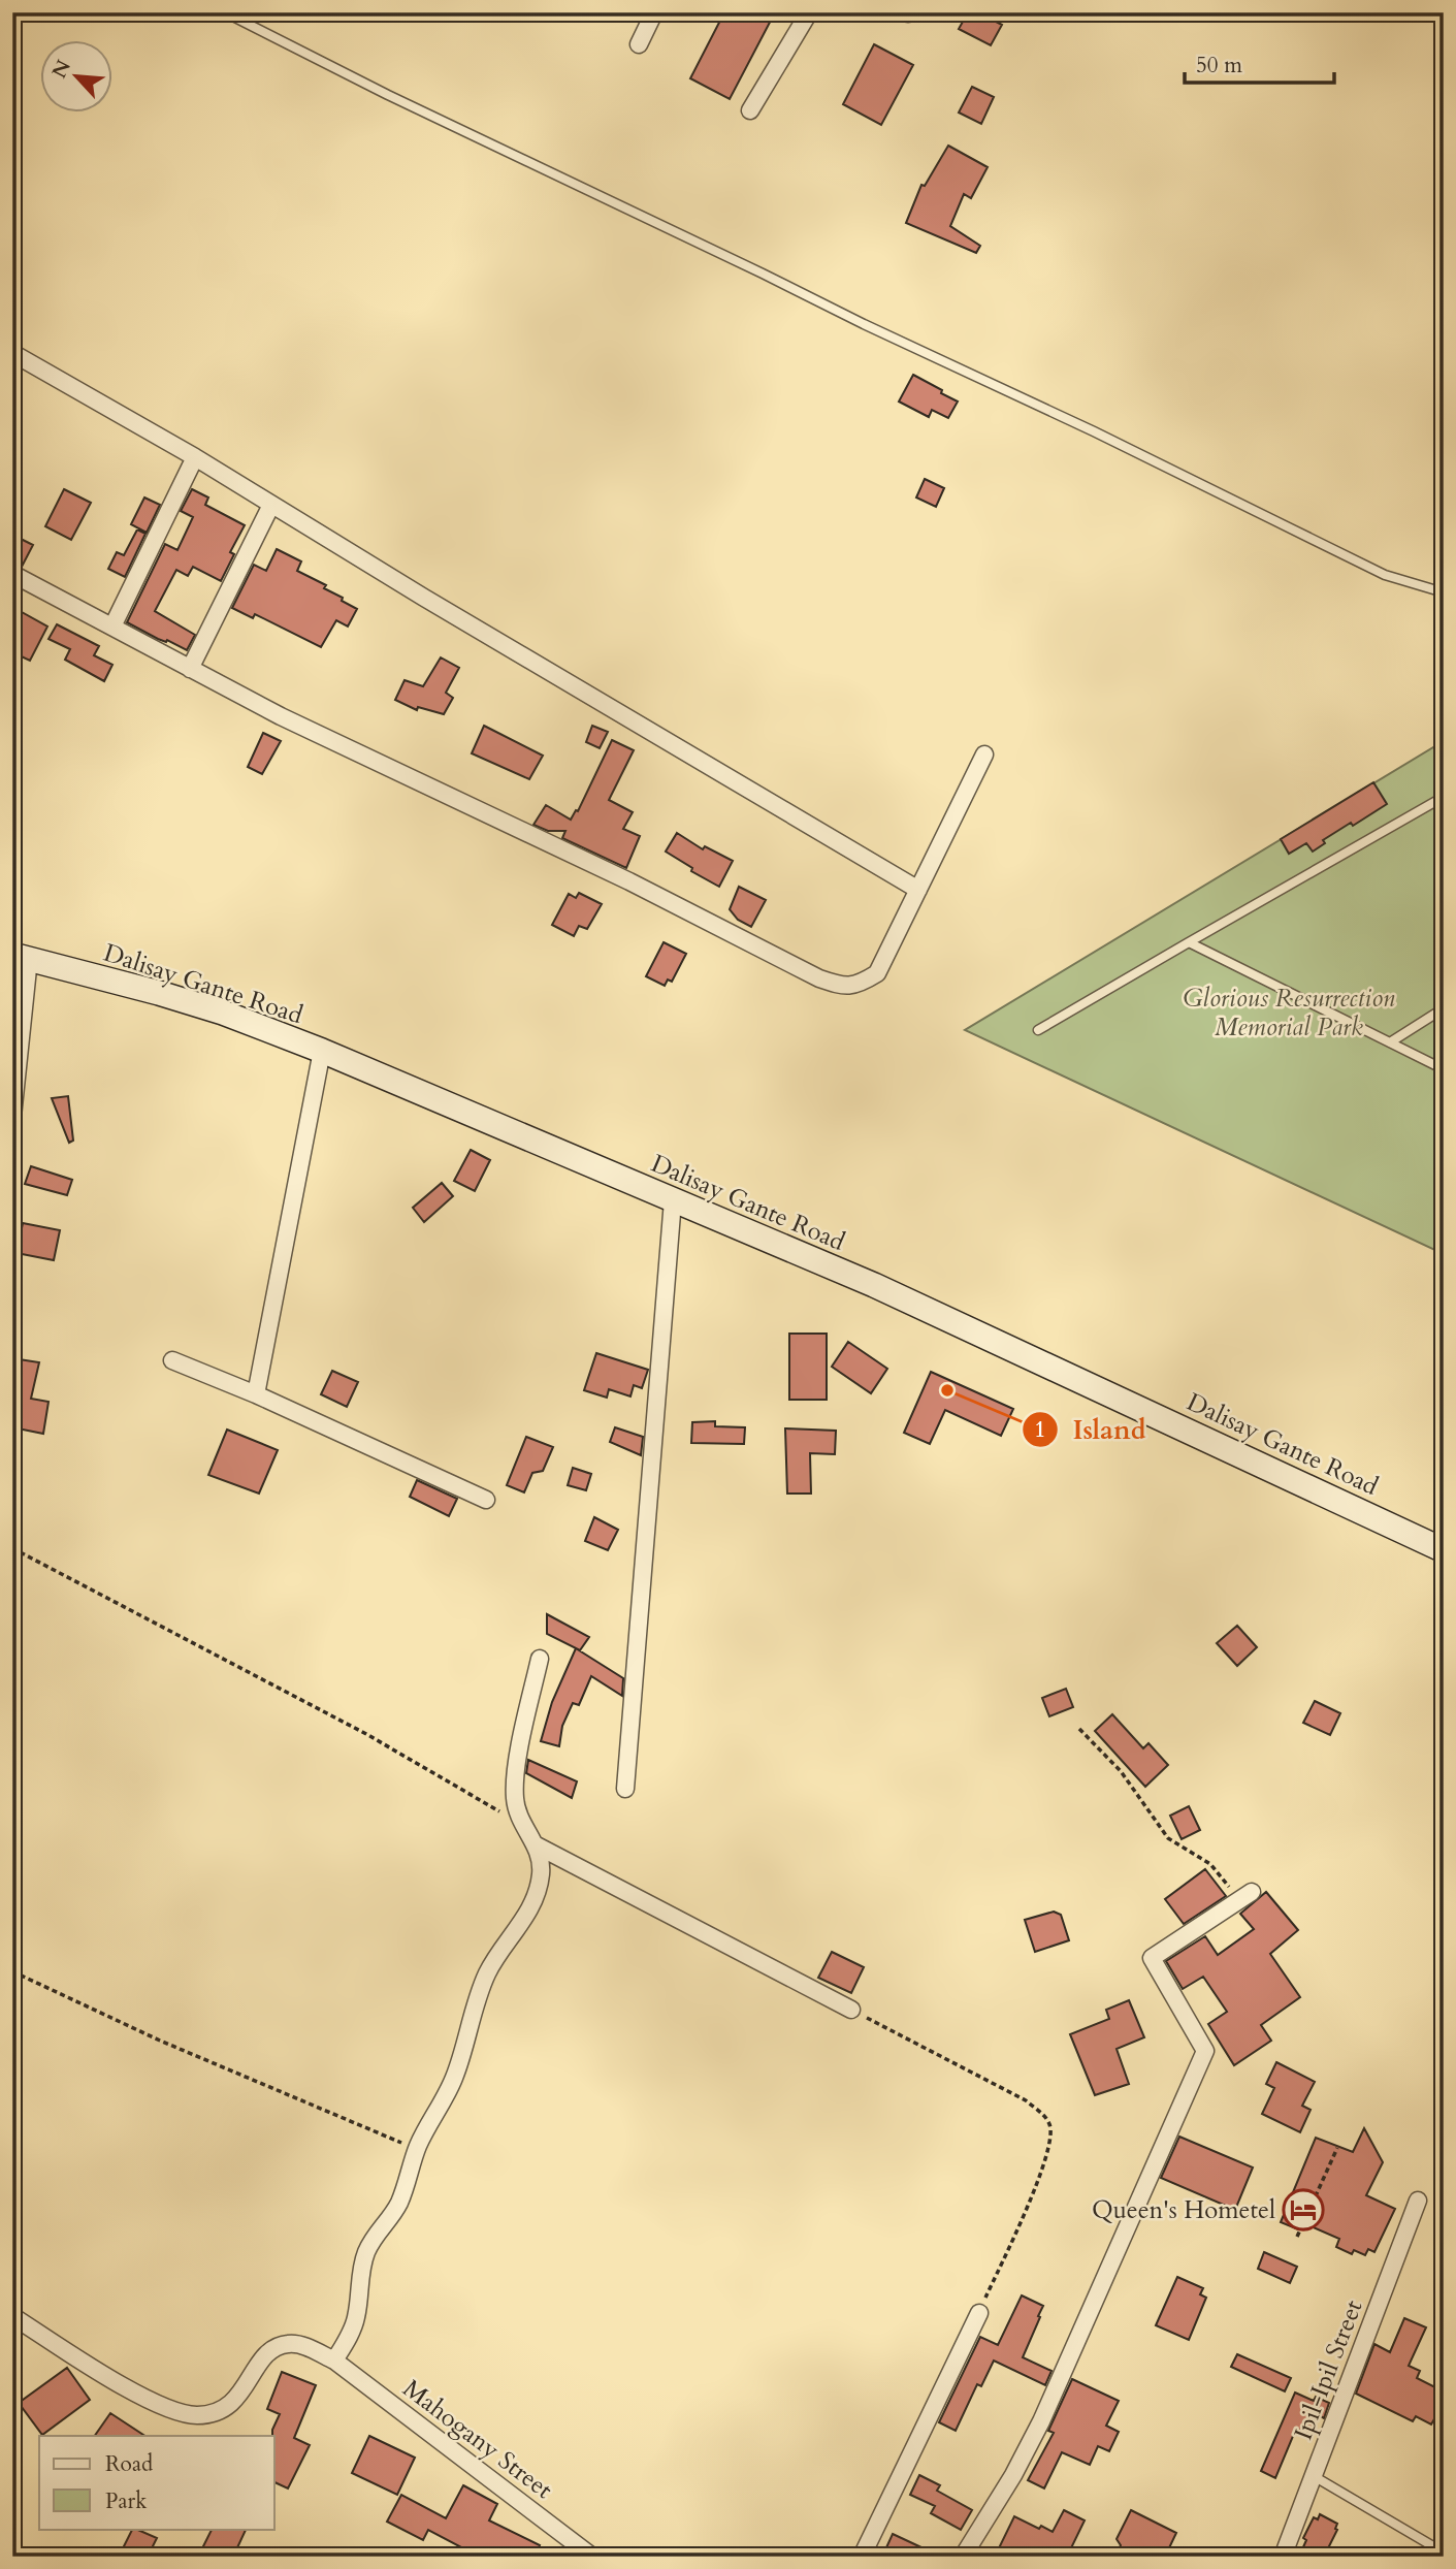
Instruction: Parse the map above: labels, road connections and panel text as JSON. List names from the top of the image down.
{
  "streets": {
    "main road": ["Dalisay Gante Road"],
    "street": ["Ipil-Ipil Street", "Mahogany Street"]
  },
  "parks": ["Glorious Resurrection Memorial Park"],
  "places": {
    "other": ["Island"],
    "hotel": ["Queen's Hometel"]
  },
  "legend": ["Road", "Park"],
  "scale_bar": "50 m",
  "north": "top left"
}
